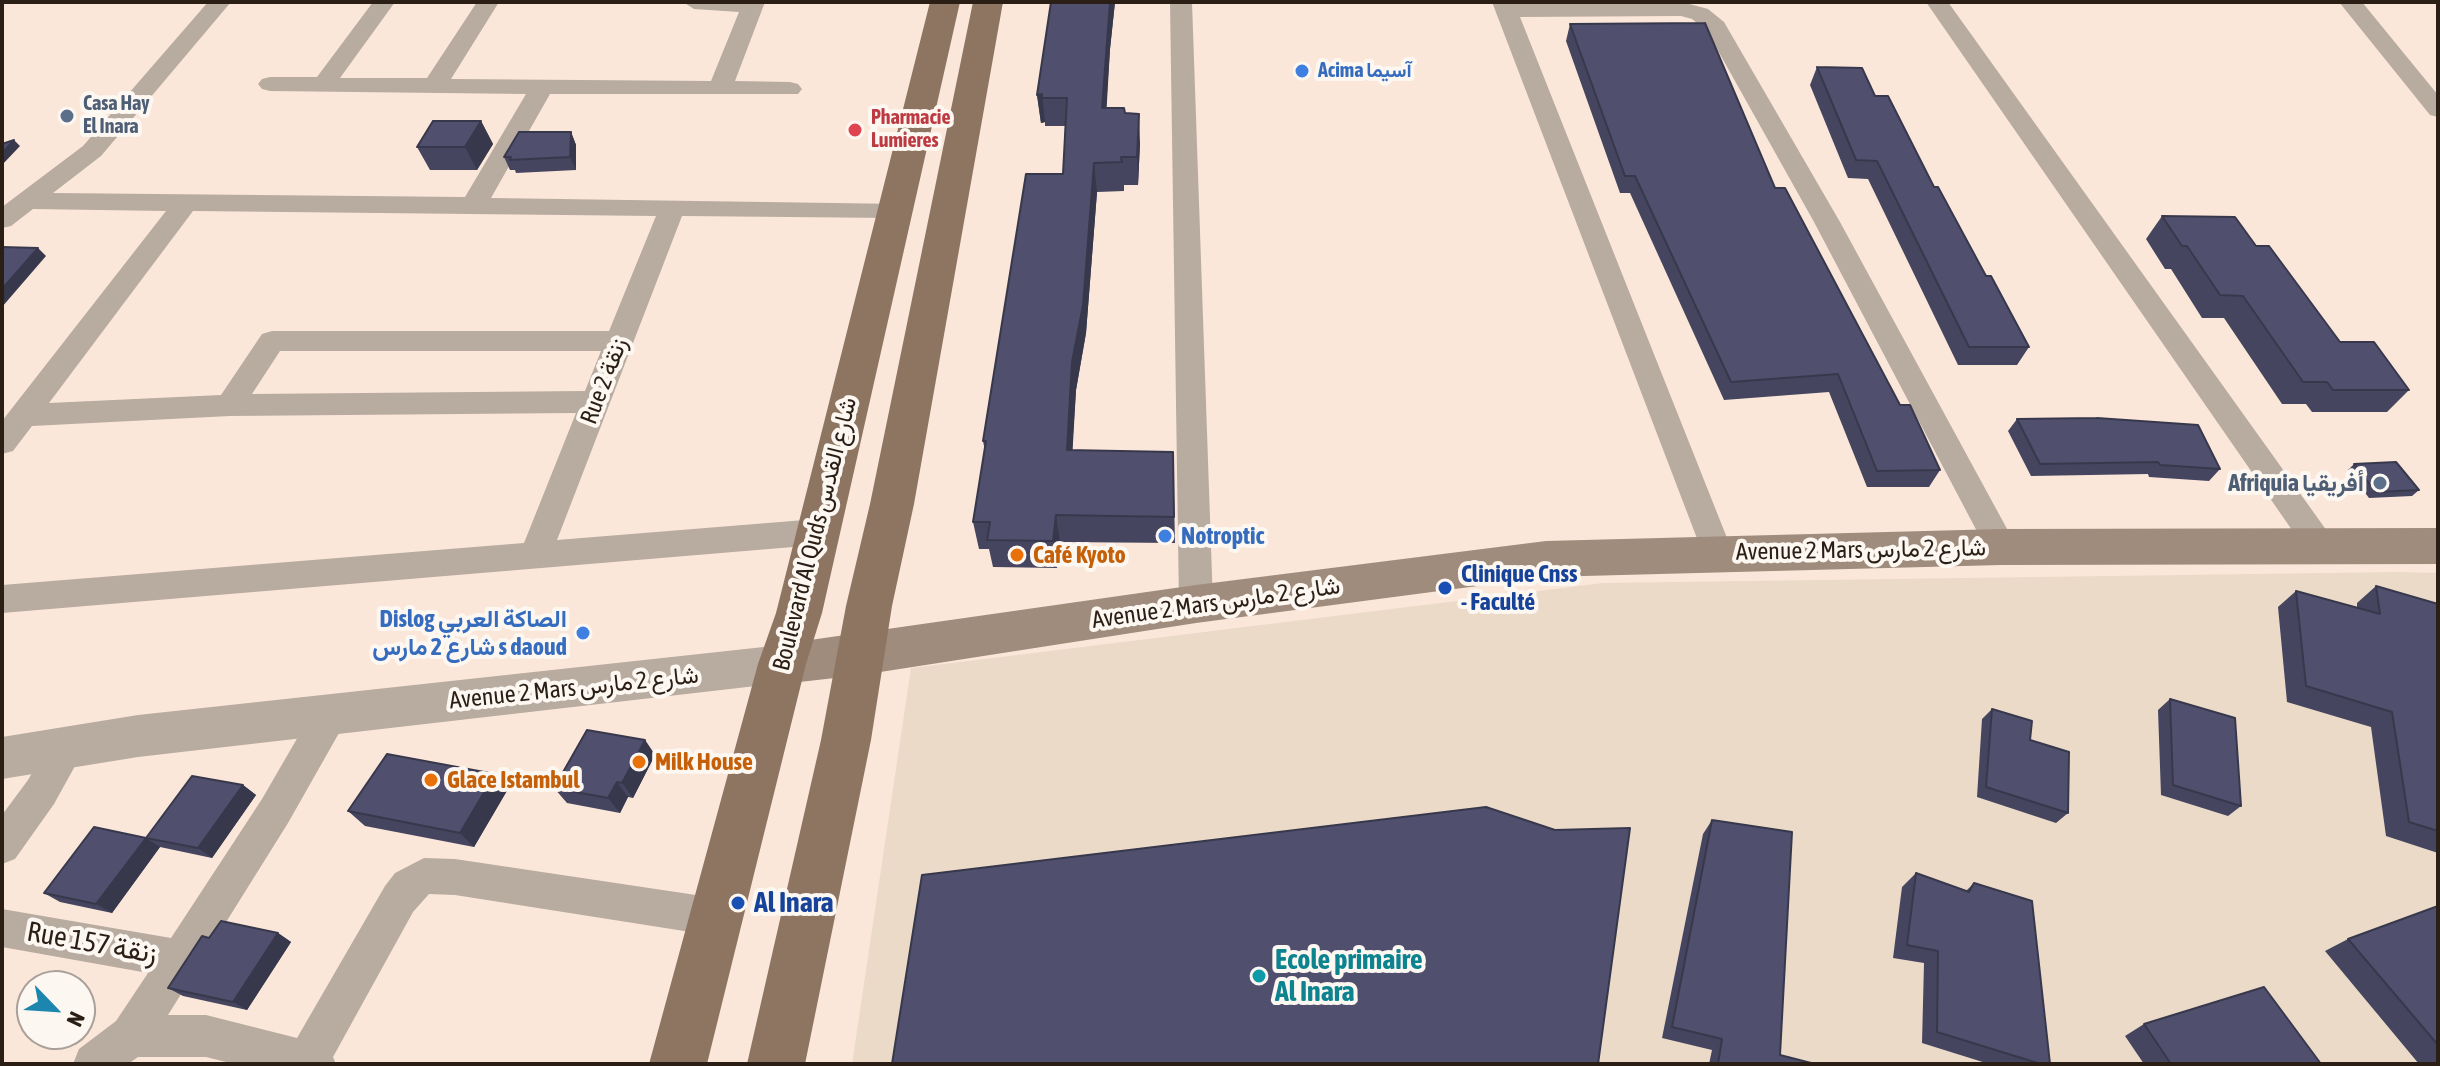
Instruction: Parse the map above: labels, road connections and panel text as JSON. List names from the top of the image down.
{
  "streets": {
    "main road": ["Boulevard Al Quds شارع القدس", "Avenue 2 Mars شارع 2 مارس"],
    "street": ["Rue 2 زنقة", "Rue 157 زنقة"]
  },
  "crossings": [
    ["Boulevard Al Quds شارع القدس", "Avenue 2 Mars شارع 2 مارس"]
  ],
  "places": [
    "Acima آسيما",
    "Casa Hay El Inara",
    "Pharmacie Lumieres",
    "Afriquia أفريقيا",
    "Notroptic",
    "Café Kyoto",
    "Clinique Cnss - Faculté",
    "Dislog الصاكة العربي شارع 2 مارس s daoud",
    "Milk House",
    "Glace Istambul",
    "Al Inara",
    "Ecole primaire Al Inara"
  ],
  "north": "bottom right"
}
